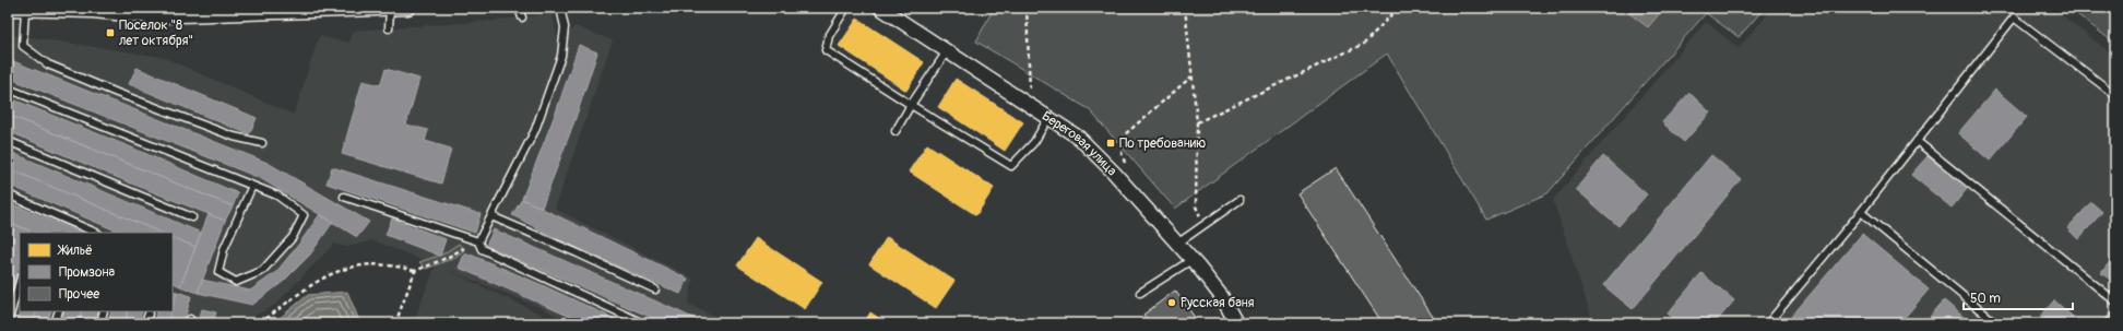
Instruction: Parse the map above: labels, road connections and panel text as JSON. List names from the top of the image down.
{
  "streets": {
    "street": ["Береговая улица"]
  },
  "places": {
    "transit": ["Поселок \"8 лет октября\"", "По требованию"],
    "other": ["Русская баня"]
  },
  "legend": ["Жильё", "Промзона", "Прочее"],
  "scale_bar": "50 m"
}
